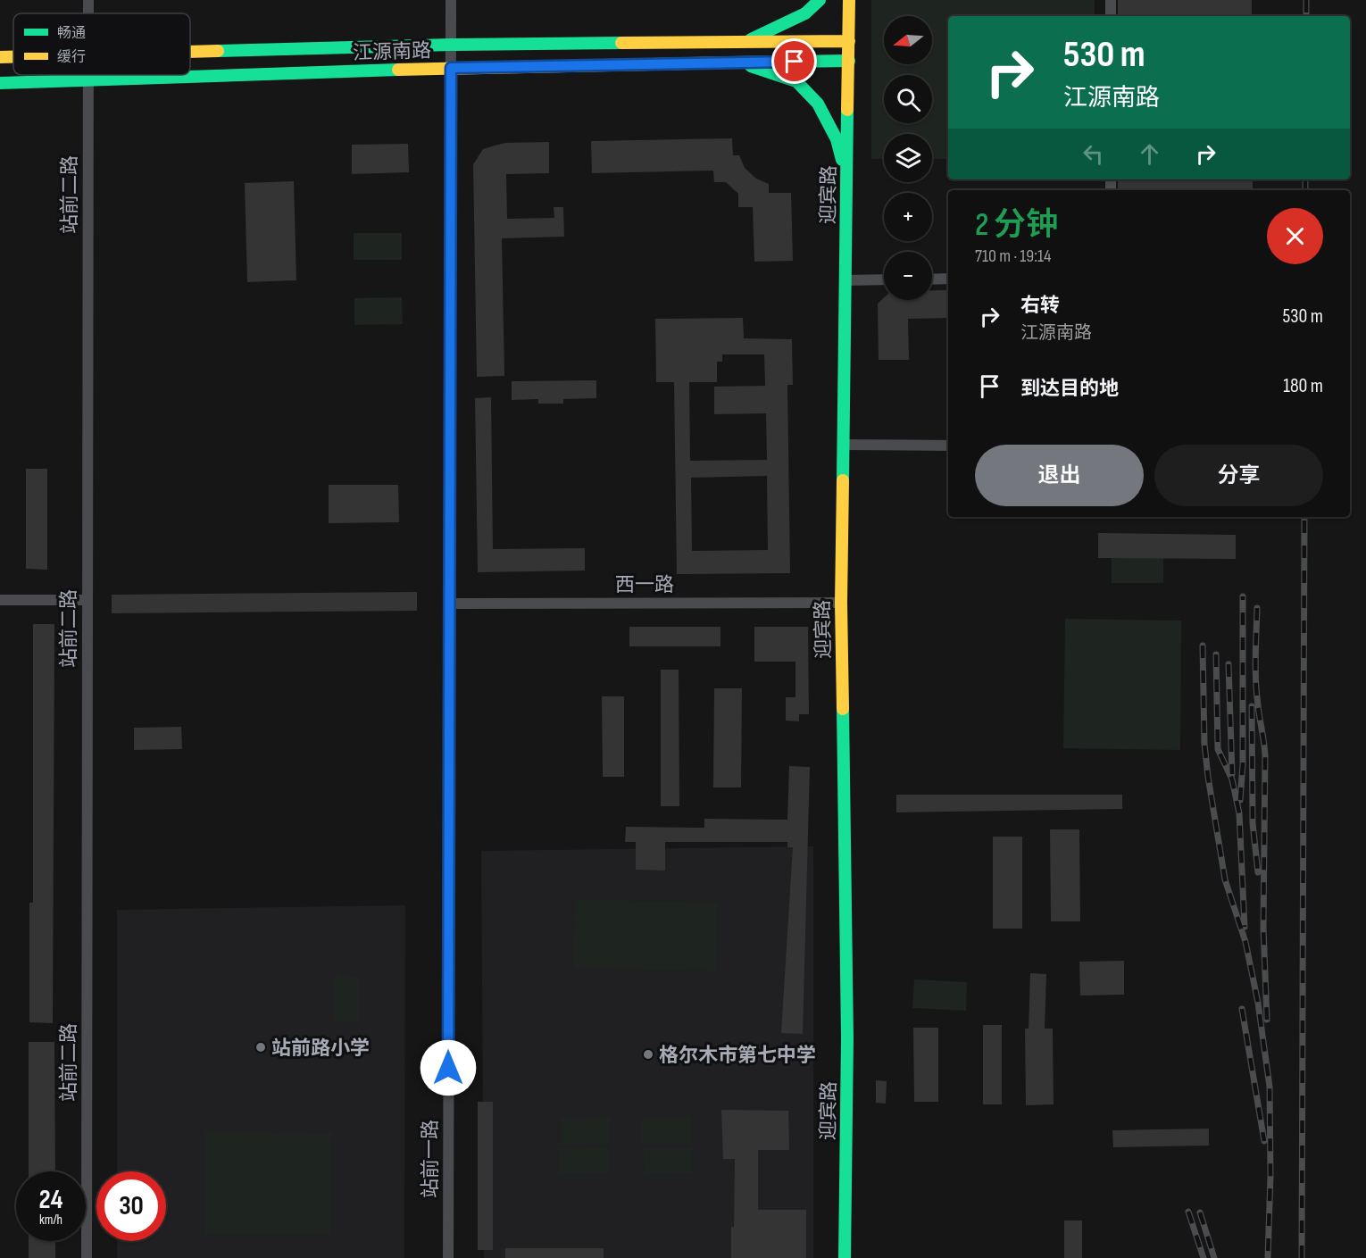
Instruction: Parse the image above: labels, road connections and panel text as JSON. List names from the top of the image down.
{
  "streets": {
    "main road": ["江源南路", "迎宾路"],
    "street": ["站前二路", "西一路", "站前一路"]
  },
  "crossings": [
    ["江源南路", "站前二路"],
    ["江源南路", "迎宾路"],
    ["江源南路", "站前一路"],
    ["迎宾路", "西一路"],
    ["西一路", "站前一路"]
  ],
  "places": ["站前路小学", "格尔木市第七中学"],
  "legend": ["畅通", "缓行"],
  "north": "left",
  "page": {
    "map_buttons": ["+", "−"],
    "turn": ["530 m", "江源南路"],
    "heading": ["2 分钟", "710 m · 19:14"],
    "list": [
      {
        "name": "右转",
        "note": "江源南路",
        "value": "530 m"
      },
      {
        "name": "到达目的地",
        "value": "180 m"
      }
    ],
    "buttons": ["退出", "分享"],
    "speed": "24 km/h",
    "limit": "30"
  }
}
